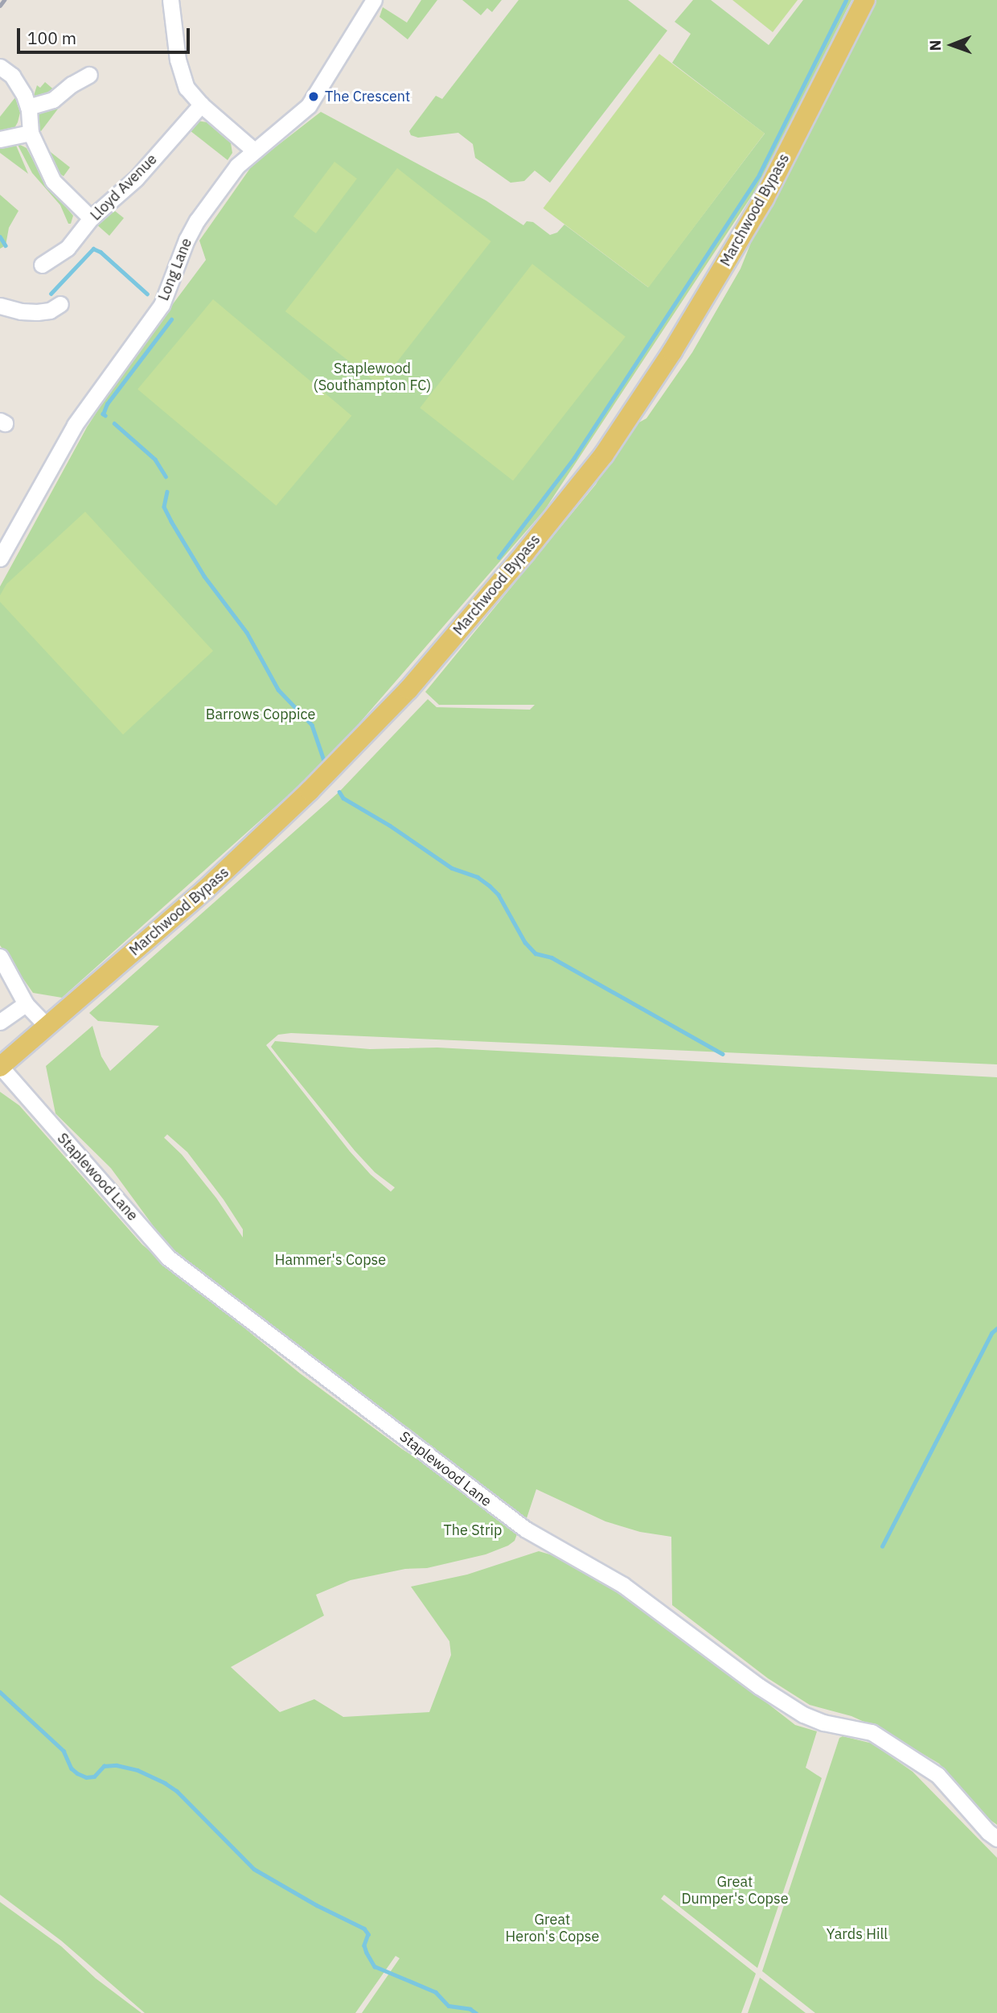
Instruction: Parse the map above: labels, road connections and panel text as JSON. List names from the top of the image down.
{
  "streets": {
    "main road": ["Marchwood Bypass"],
    "street": ["Lloyd Avenue", "Long Lane", "Staplewood Lane"]
  },
  "crossings": [
    ["Marchwood Bypass", "Staplewood Lane"]
  ],
  "parks": [
    "Staplewood (Southampton FC)",
    "Barrows Coppice",
    "Hammer's Copse",
    "The Strip",
    "Great Dumper's Copse",
    "Great Heron's Copse",
    "Yards Hill"
  ],
  "places": ["The Crescent"],
  "scale_bar": "100 m",
  "north": "left"
}
